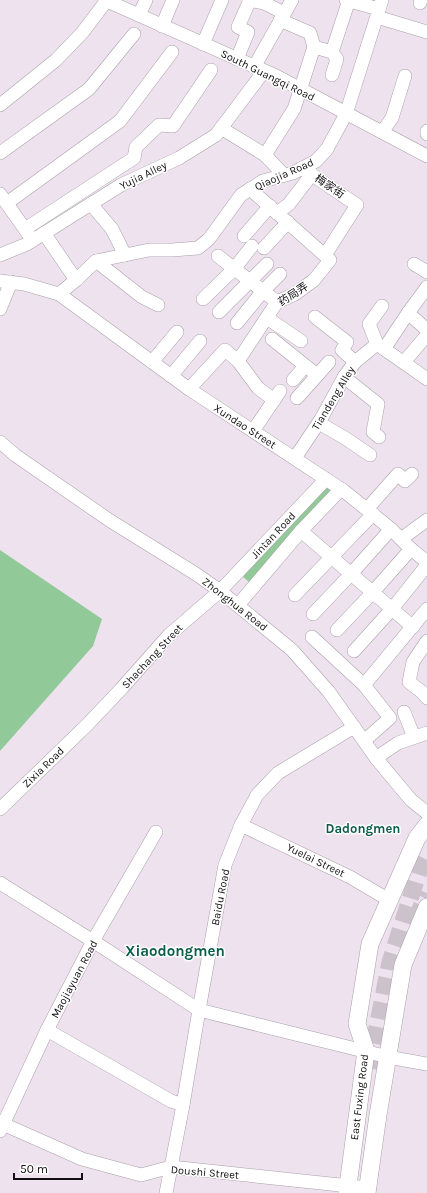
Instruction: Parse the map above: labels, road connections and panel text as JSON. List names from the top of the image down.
{
  "streets": {
    "main road": ["East Fuxing Road"],
    "street": [
      "South Guangqi Road",
      "Qiaojia Road",
      "Yujia Alley",
      "梅家街",
      "药局弄",
      "Tiandeng Alley",
      "Xundao Street",
      "Jintan Road",
      "Zhonghua Road",
      "Shachang Street",
      "Zixia Road",
      "Yuelai Street",
      "Baidu Road",
      "Maojiayuan Road",
      "Doushi Street"
    ]
  },
  "crossings": [
    ["South Guangqi Road", "Qiaojia Road"],
    ["South Guangqi Road", "Yujia Alley"],
    ["Qiaojia Road", "梅家街"],
    ["梅家街", "药局弄"],
    ["Tiandeng Alley", "Xundao Street"],
    ["Xundao Street", "Jintan Road"],
    ["Jintan Road", "Zhonghua Road"],
    ["Jintan Road", "Shachang Street"],
    ["Zhonghua Road", "Shachang Street"],
    ["Zhonghua Road", "Baidu Road"],
    ["Shachang Street", "Zixia Road"],
    ["Yuelai Street", "Baidu Road"],
    ["Yuelai Street", "East Fuxing Road"],
    ["Baidu Road", "Doushi Street"],
    ["Maojiayuan Road", "Doushi Street"],
    ["East Fuxing Road", "Doushi Street"]
  ],
  "districts": ["Dadongmen", "Xiaodongmen"],
  "scale_bar": "50 m"
}
